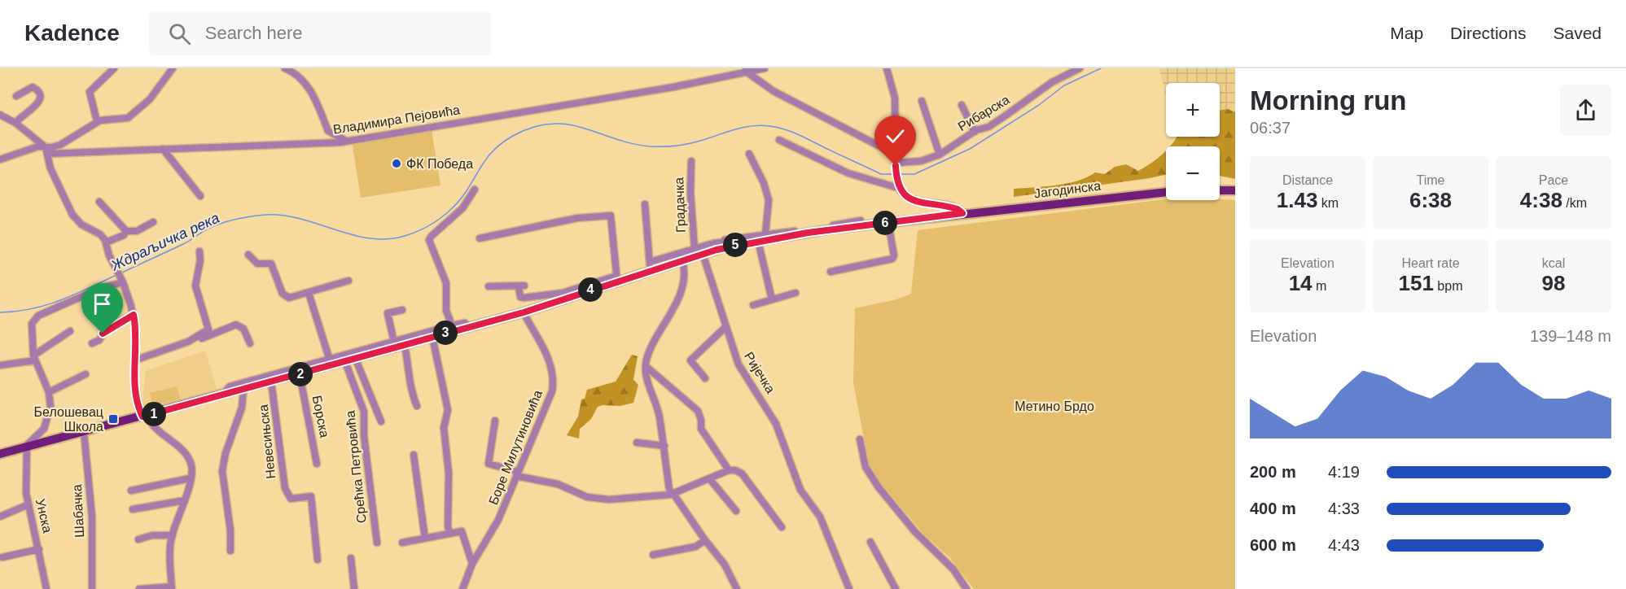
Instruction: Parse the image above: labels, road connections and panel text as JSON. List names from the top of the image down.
{
  "streets": {
    "main road": ["Јагодинска"],
    "street": [
      "Рибарска",
      "Владимира Пејовића",
      "Градачка",
      "Ријечка",
      "Борска",
      "Невесињска",
      "Боре Милутиновића",
      "Срећка Петровића",
      "Шабачка",
      "Унска"
    ]
  },
  "crossings": [
    ["Јагодинска", "Ријечка"],
    ["Јагодинска", "Борска"],
    ["Јагодинска", "Невесињска"],
    ["Јагодинска", "Боре Милутиновића"],
    ["Јагодинска", "Срећка Петровића"],
    ["Јагодинска", "Шабачка"],
    ["Јагодинска", "Унска"]
  ],
  "water": ["Ждраљичка река"],
  "parks": ["Метино Брдо"],
  "places": {
    "other": ["ФК Победа"],
    "transit": ["Белошевац Школа"]
  },
  "page": {
    "header": "Kadence",
    "search": "Search here",
    "nav": ["Map", "Directions", "Saved"],
    "heading": ["Morning run", "06:37"],
    "map_buttons": ["+", "−"],
    "stats": [
      ["Distance", "1.43 km"],
      ["Time", "6:38"],
      ["Pace", "4:38 /km"],
      ["Elevation", "14 m"],
      ["Heart rate", "151 bpm"],
      ["kcal", "98"]
    ],
    "pins": [
      "6",
      "5",
      "4",
      "3",
      "2",
      "1"
    ],
    "chart": ["Elevation", "139–148 m"],
    "list": [
      {
        "name": "200 m",
        "note": "4:19"
      },
      {
        "name": "400 m",
        "note": "4:33"
      },
      {
        "name": "600 m",
        "note": "4:43"
      }
    ]
  }
}
